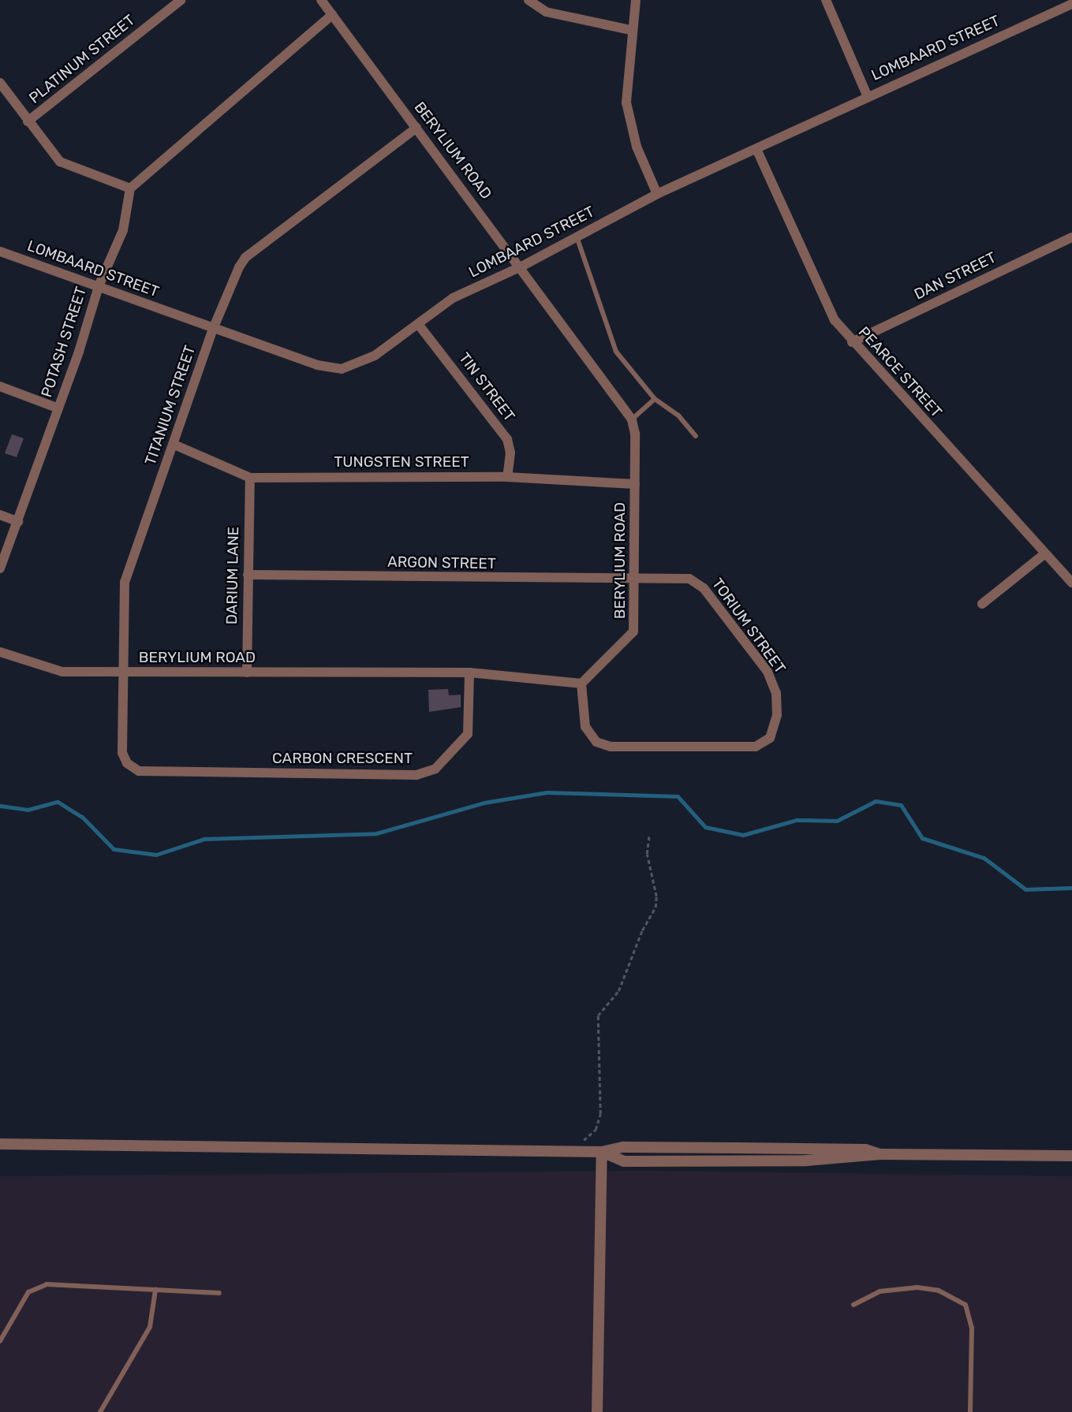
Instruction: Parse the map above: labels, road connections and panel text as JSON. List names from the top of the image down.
{
  "streets": {
    "street": [
      "LOMBAARD STREET",
      "PLATINUM STREET",
      "BERYLIUM ROAD",
      "DAN STREET",
      "POTASH STREET",
      "PEARCE STREET",
      "TIN STREET",
      "TITANIUM STREET",
      "TUNGSTEN STREET",
      "ARGON STREET",
      "DARIUM LANE",
      "TORIUM STREET",
      "CARBON CRESCENT"
    ]
  },
  "crossings": [
    ["LOMBAARD STREET", "BERYLIUM ROAD"],
    ["LOMBAARD STREET", "POTASH STREET"],
    ["LOMBAARD STREET", "PEARCE STREET"],
    ["LOMBAARD STREET", "TIN STREET"],
    ["LOMBAARD STREET", "TITANIUM STREET"],
    ["BERYLIUM ROAD", "TITANIUM STREET"],
    ["BERYLIUM ROAD", "TUNGSTEN STREET"],
    ["BERYLIUM ROAD", "ARGON STREET"],
    ["BERYLIUM ROAD", "DARIUM LANE"],
    ["BERYLIUM ROAD", "TORIUM STREET"],
    ["BERYLIUM ROAD", "CARBON CRESCENT"],
    ["DAN STREET", "PEARCE STREET"],
    ["TIN STREET", "TUNGSTEN STREET"],
    ["TITANIUM STREET", "TUNGSTEN STREET"],
    ["TITANIUM STREET", "CARBON CRESCENT"],
    ["TUNGSTEN STREET", "DARIUM LANE"],
    ["ARGON STREET", "DARIUM LANE"],
    ["ARGON STREET", "TORIUM STREET"]
  ]
}
